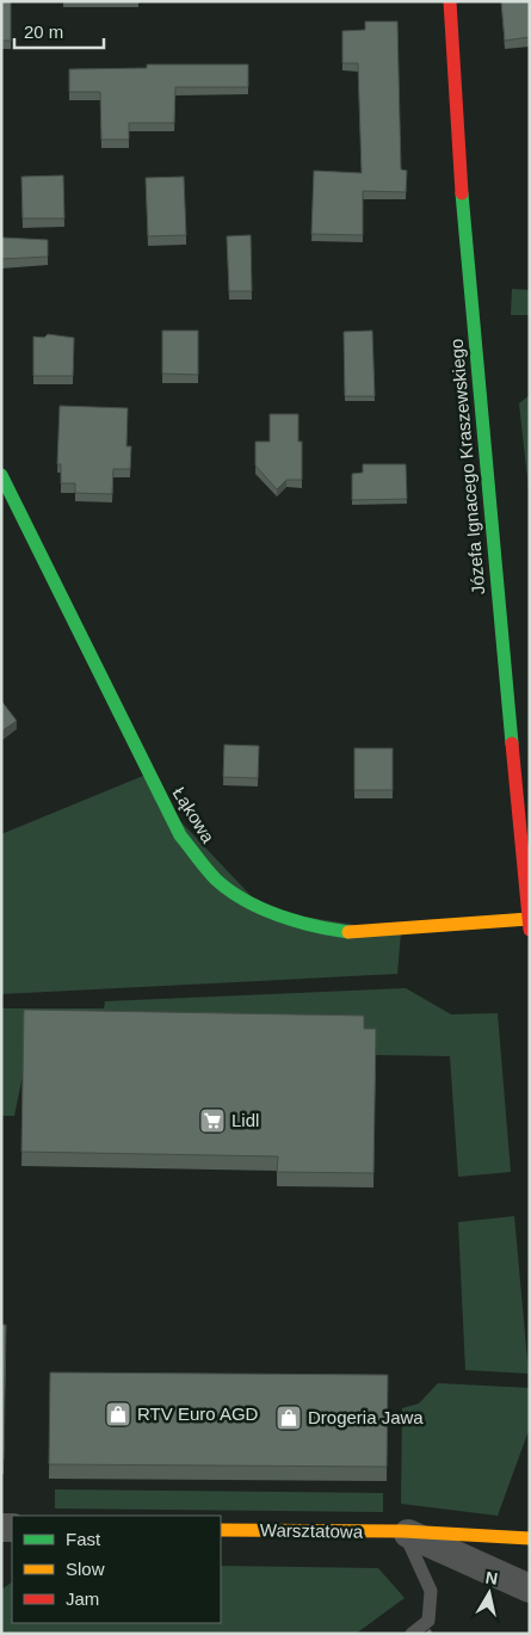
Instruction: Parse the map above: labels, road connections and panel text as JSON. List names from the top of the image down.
{
  "streets": {
    "street": ["Józefa Ignacego Kraszewskiego", "Łąkowa", "Warsztatowa"]
  },
  "crossings": [
    ["Józefa Ignacego Kraszewskiego", "Łąkowa"]
  ],
  "places": {
    "supermarket": ["Lidl"],
    "shop": ["RTV Euro AGD", "Drogeria Jawa"]
  },
  "legend": ["Fast", "Slow", "Jam"],
  "scale_bar": "20 m",
  "north": "top"
}
